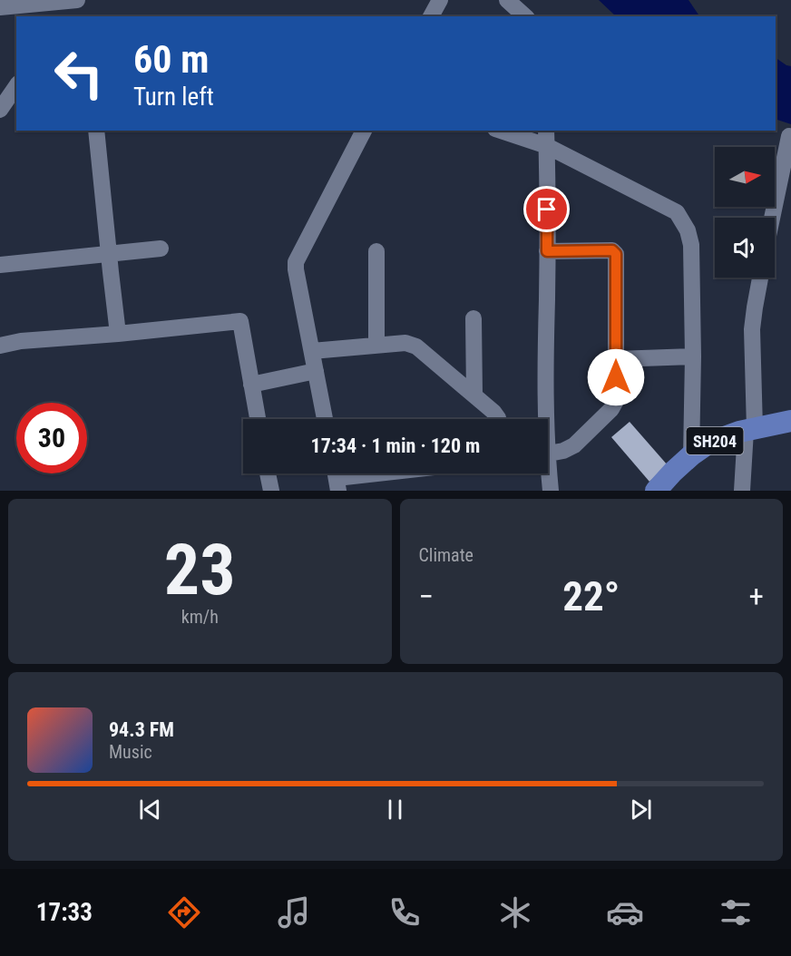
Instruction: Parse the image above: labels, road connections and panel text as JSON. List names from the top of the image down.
{
  "streets": {
    "main road": ["SH204"]
  },
  "north": "right",
  "page": {
    "turn": ["60 m", "Turn left"],
    "limit": "30",
    "trip": "17:34 · 1 min · 120 m",
    "tile": [
      ["23", "km/h"],
      "Climate"
    ],
    "heat": ["−", "22°", "+"],
    "song": ["94.3 FM", "Music"],
    "tabs": "17:33"
  }
}
